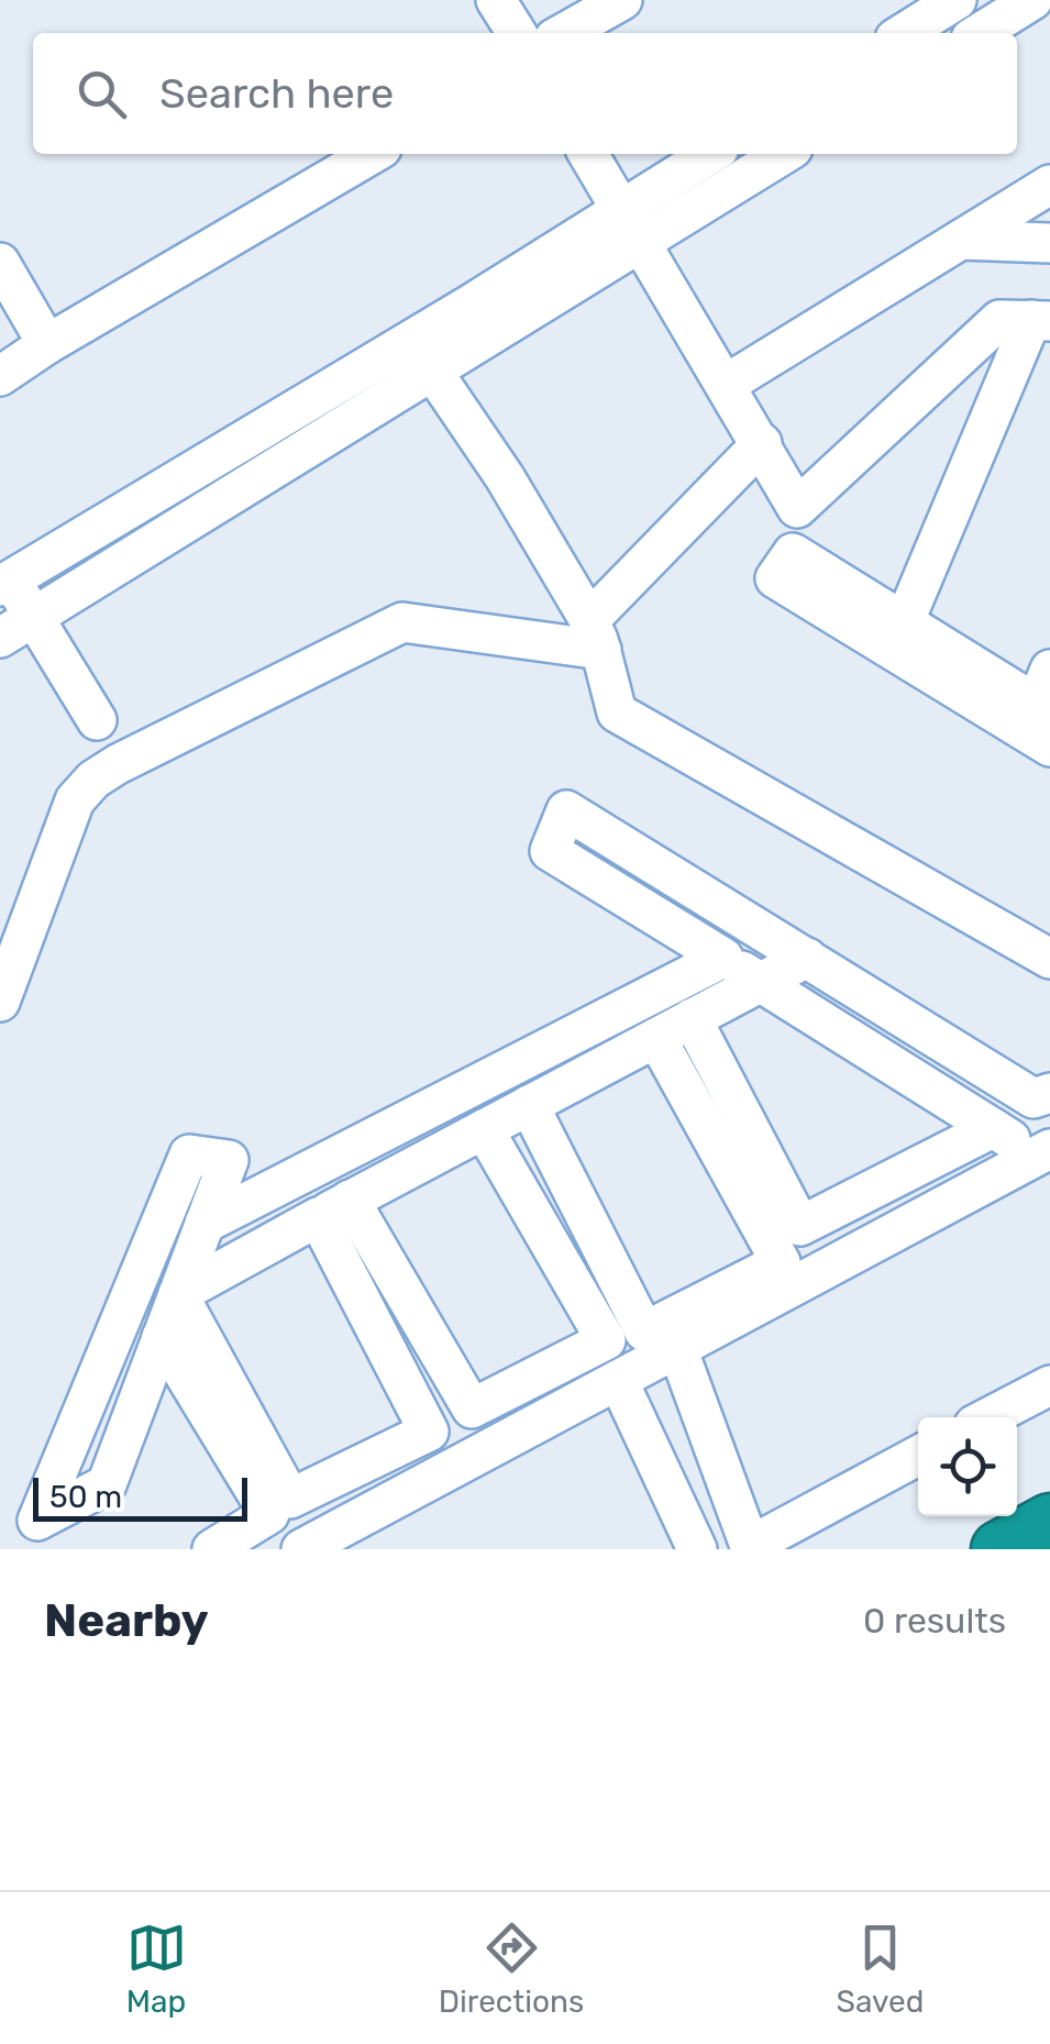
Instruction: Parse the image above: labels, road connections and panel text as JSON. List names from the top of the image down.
{
  "scale_bar": "50 m",
  "page": {
    "search": "Search here",
    "scale": "50 m",
    "heading": ["Nearby", "0 results"],
    "nav": ["Map", "Directions", "Saved"]
  }
}
